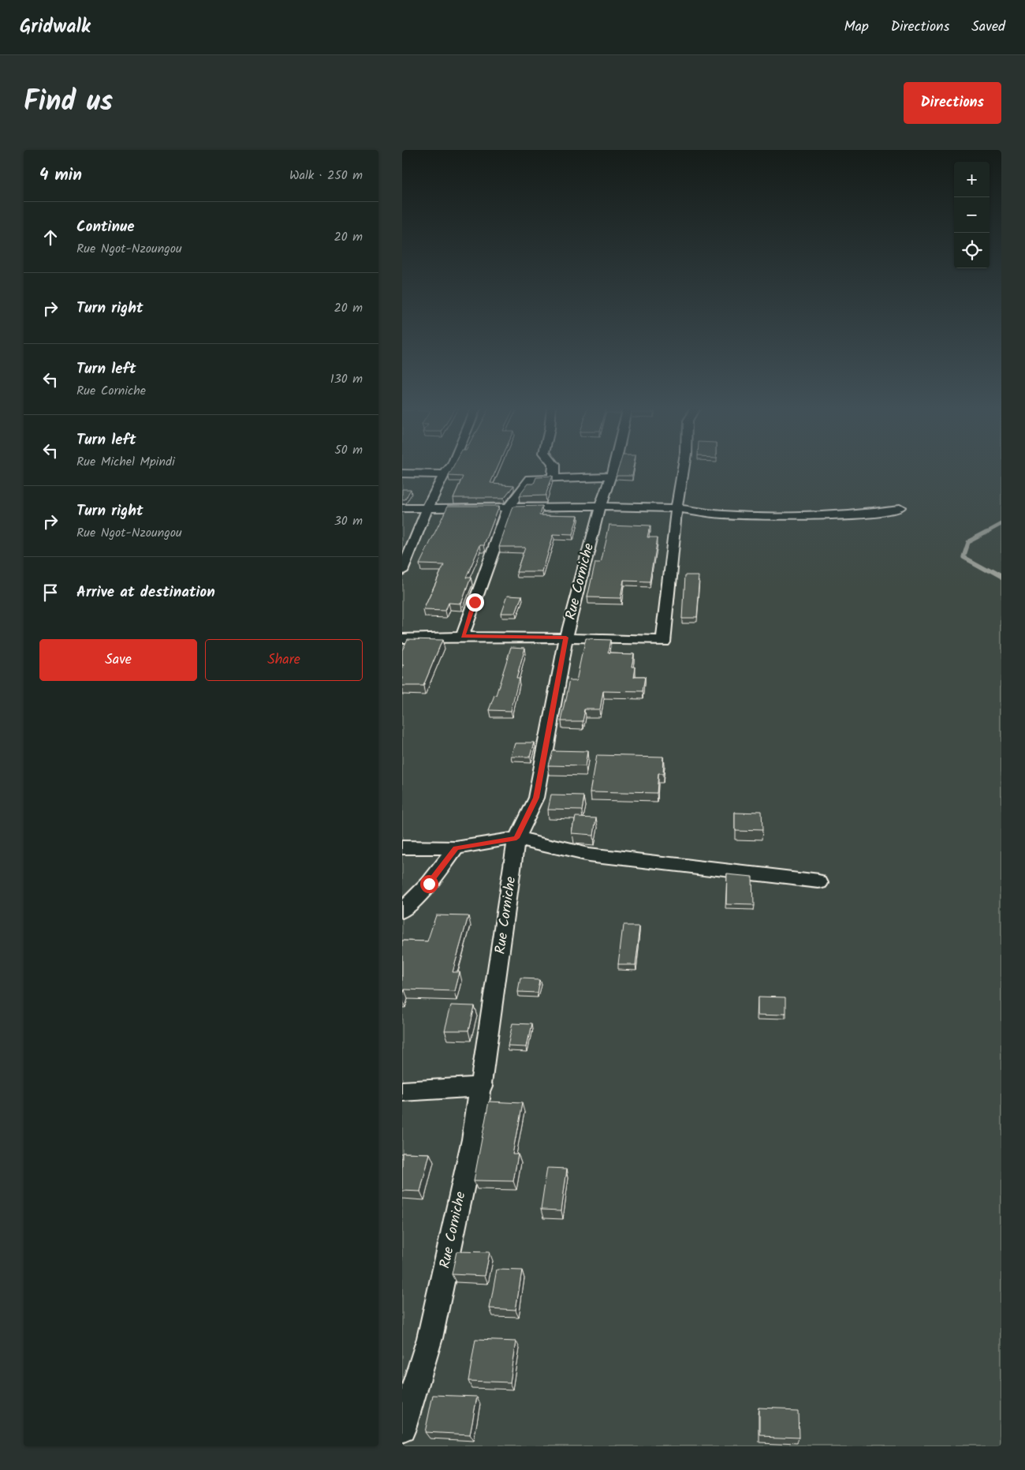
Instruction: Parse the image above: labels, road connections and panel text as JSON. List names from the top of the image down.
{
  "streets": {
    "street": ["Rue Corniche"]
  },
  "page": {
    "header": "Gridwalk",
    "nav": ["Map", "Directions", "Saved"],
    "title": "Find us",
    "buttons": [
      "Directions",
      ["Save", "Share"]
    ],
    "heading": ["4 min", "Walk · 250 m"],
    "map_buttons": ["+", "−"],
    "list": [
      ["Continue", "Rue Ngot-Nzoungou", "20 m"],
      ["Turn right", "20 m"],
      ["Turn left", "Rue Corniche", "130 m"],
      ["Turn left", "Rue Michel Mpindi", "50 m"],
      ["Turn right", "Rue Ngot-Nzoungou", "30 m"],
      "Arrive at destination"
    ]
  }
}
